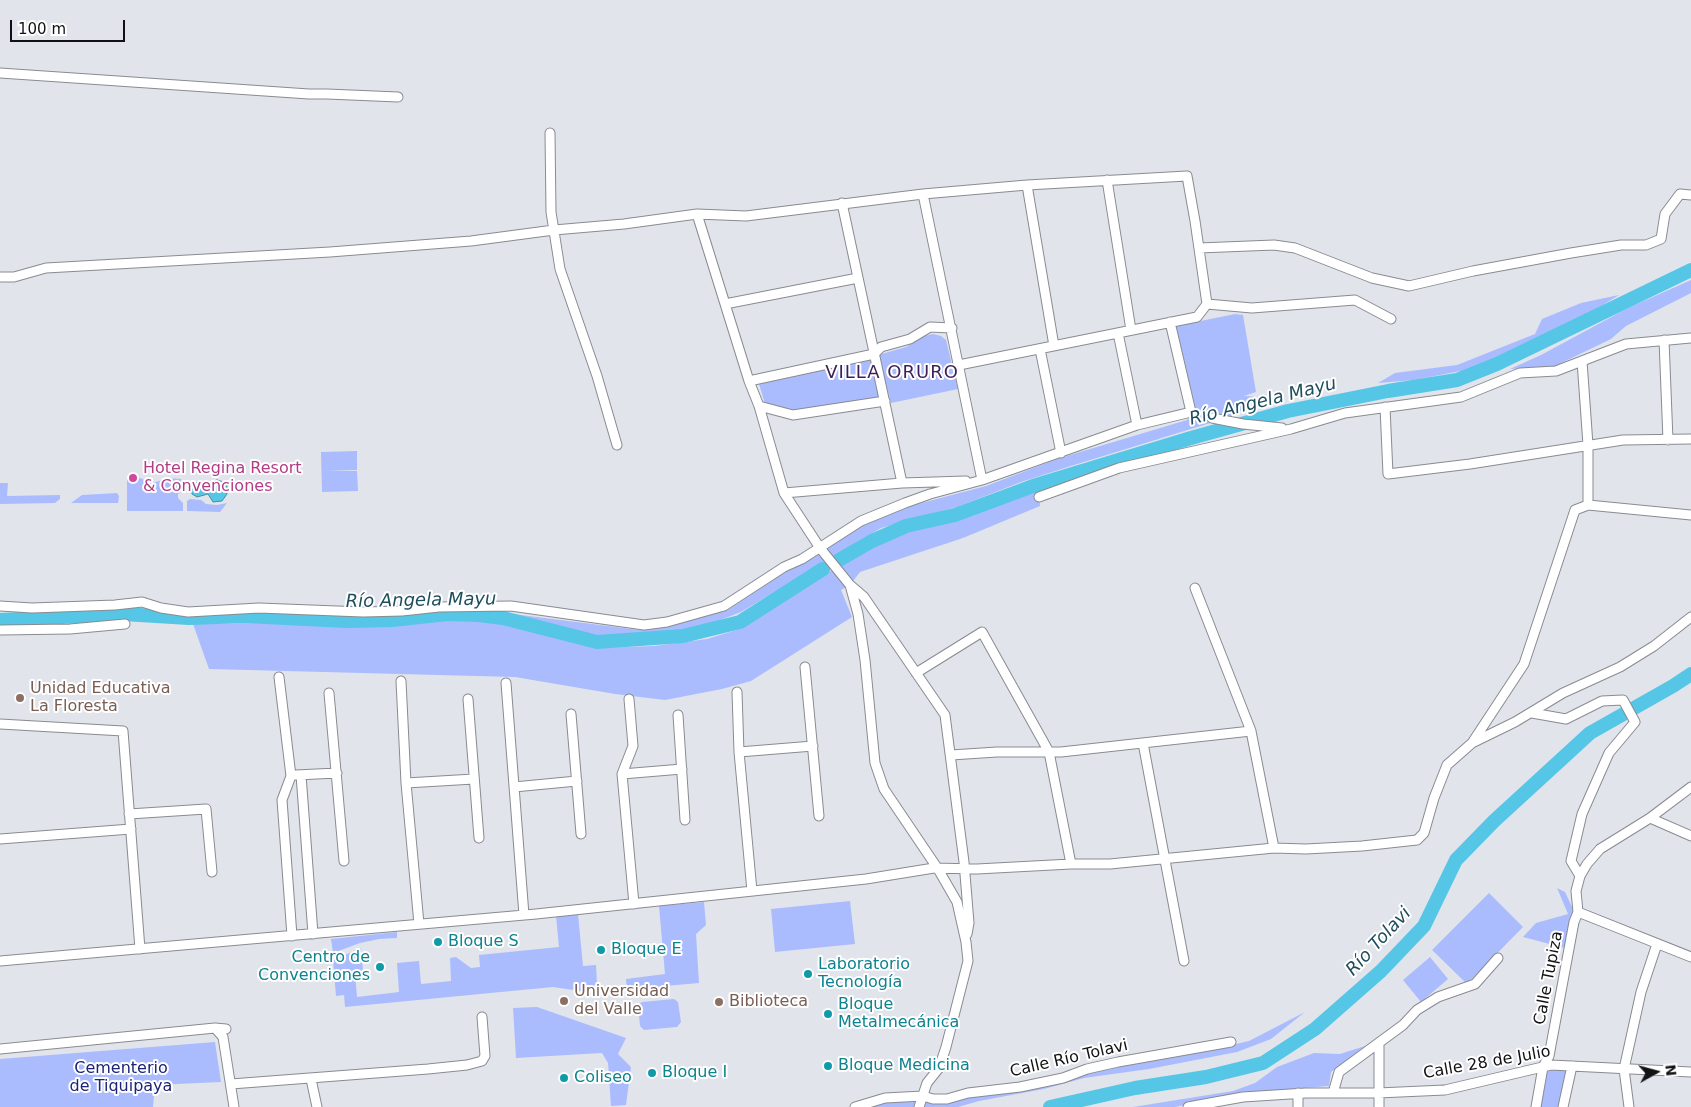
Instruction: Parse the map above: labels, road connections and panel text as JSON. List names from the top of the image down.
{
  "streets": {
    "street": ["Calle Tupiza", "Calle Río Tolavi", "Calle 28 de Julio"]
  },
  "crossings": [
    ["Calle Tupiza", "Calle 28 de Julio"]
  ],
  "districts": ["VILLA ORURO"],
  "water": ["Río Angela Mayu", "Río Tolavi"],
  "parks": ["Cementerio de Tiquipaya"],
  "places": [
    "Hotel Regina Resort & Convenciones",
    "Unidad Educativa La Floresta",
    "Bloque S",
    "Bloque E",
    "Centro de Convenciones",
    "Laboratorio Tecnología",
    "Universidad del Valle",
    "Biblioteca",
    "Bloque Metalmecánica",
    "Bloque Medicina",
    "Bloque I",
    "Coliseo"
  ],
  "scale_bar": "100 m",
  "north": "right"
}
